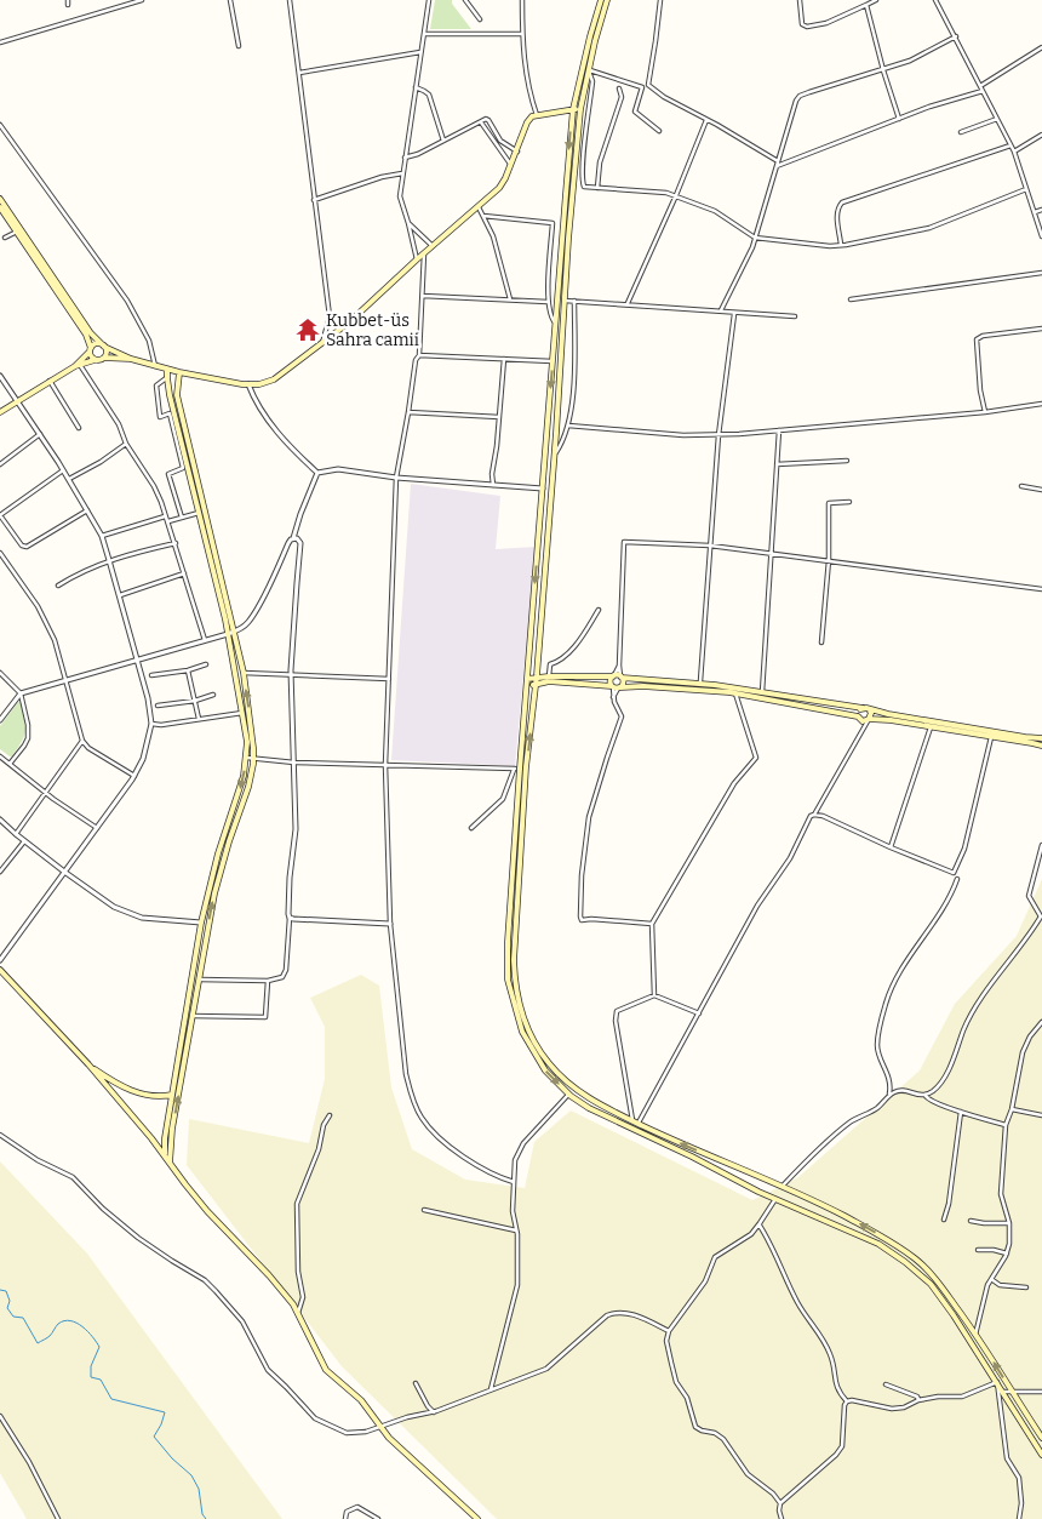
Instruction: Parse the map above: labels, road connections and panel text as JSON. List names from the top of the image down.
{
  "places": {
    "temple": ["Kubbet-üs Sahra camii"]
  }
}
